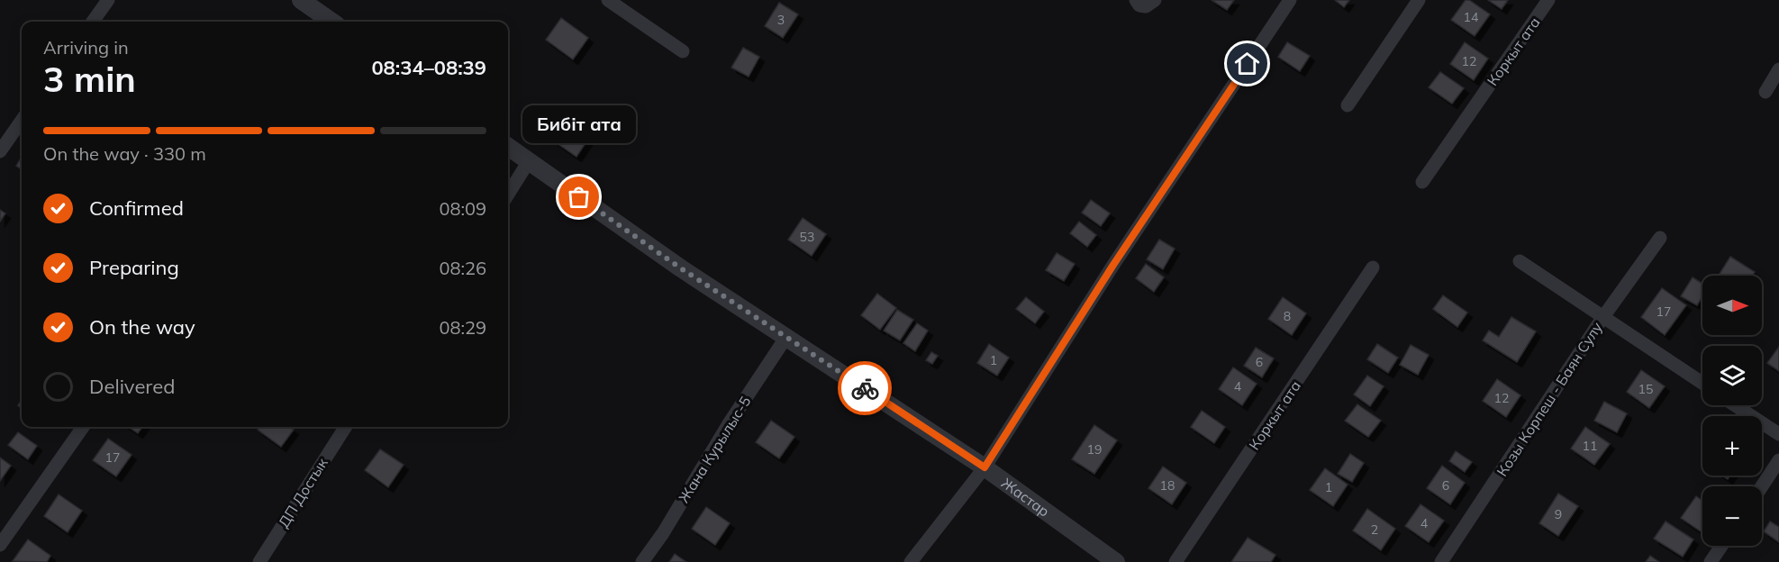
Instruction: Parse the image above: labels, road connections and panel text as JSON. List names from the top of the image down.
{
  "streets": {
    "street": [
      "Коркыт ата",
      "Козы Корпеш - Баян Сулу",
      "Жана Курылыс-5",
      "ДП Достык",
      "Жастар"
    ]
  },
  "crossings": [
    ["Жана Курылыс-5", "Жастар"]
  ],
  "places": ["Бибіт ата"],
  "house_numbers": [
    "14",
    "3",
    "12",
    "53",
    "17",
    "8",
    "1",
    "6",
    "4",
    "15",
    "12",
    "11",
    "19",
    "17",
    "18",
    "6",
    "1",
    "9",
    "4",
    "2"
  ],
  "north": "right",
  "page": {
    "heading": ["3 min", "Arriving in", "08:34–08:39"],
    "bubble": "Бибіт ата",
    "bar": "On the way · 330 m",
    "list": [
      ["Confirmed", "08:09"],
      ["Preparing", "08:26"],
      ["On the way", "08:29"],
      "Delivered"
    ],
    "map_buttons": ["+", "−"]
  }
}
